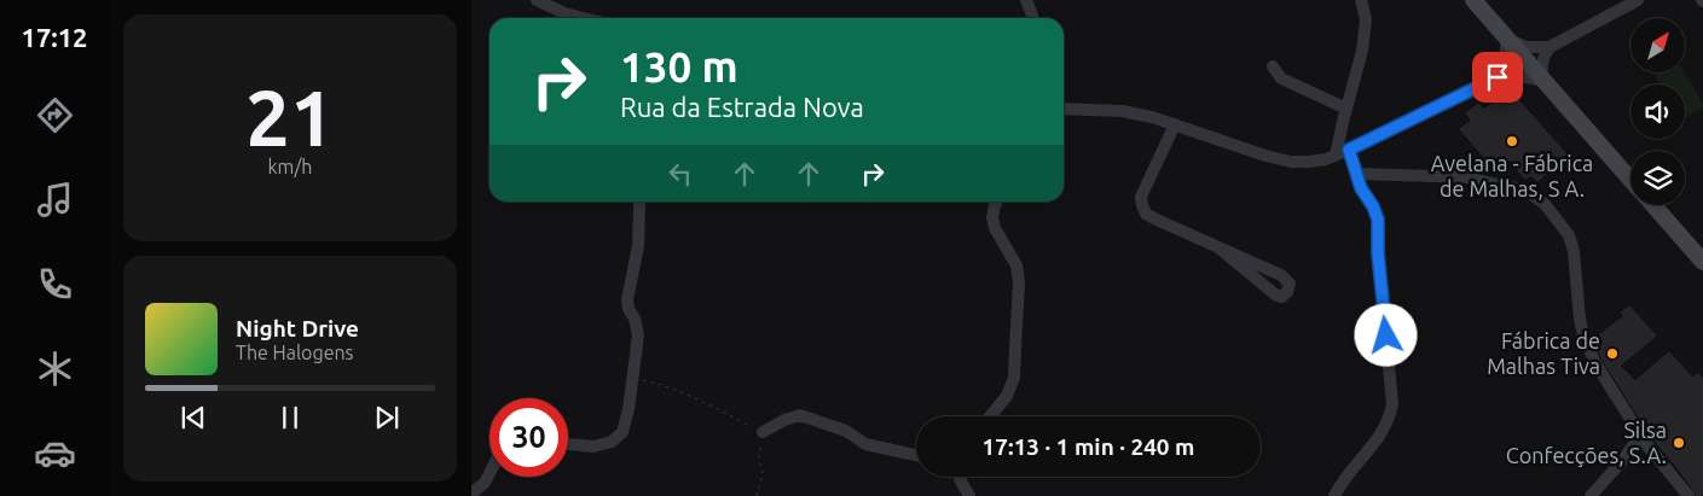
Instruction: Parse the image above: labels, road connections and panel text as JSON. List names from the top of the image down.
{
  "places": ["Avelana - Fábrica de Malhas, S A.", "Fábrica de Malhas Tiva", "Silsa Confecções, S.A."],
  "north": "top right",
  "page": {
    "tabs": "17:12",
    "tile": ["21", "km/h"],
    "turn": ["130 m", "Rua da Estrada Nova"],
    "song": ["Night Drive", "The Halogens"],
    "limit": "30",
    "trip": "17:13 · 1 min · 240 m"
  }
}
